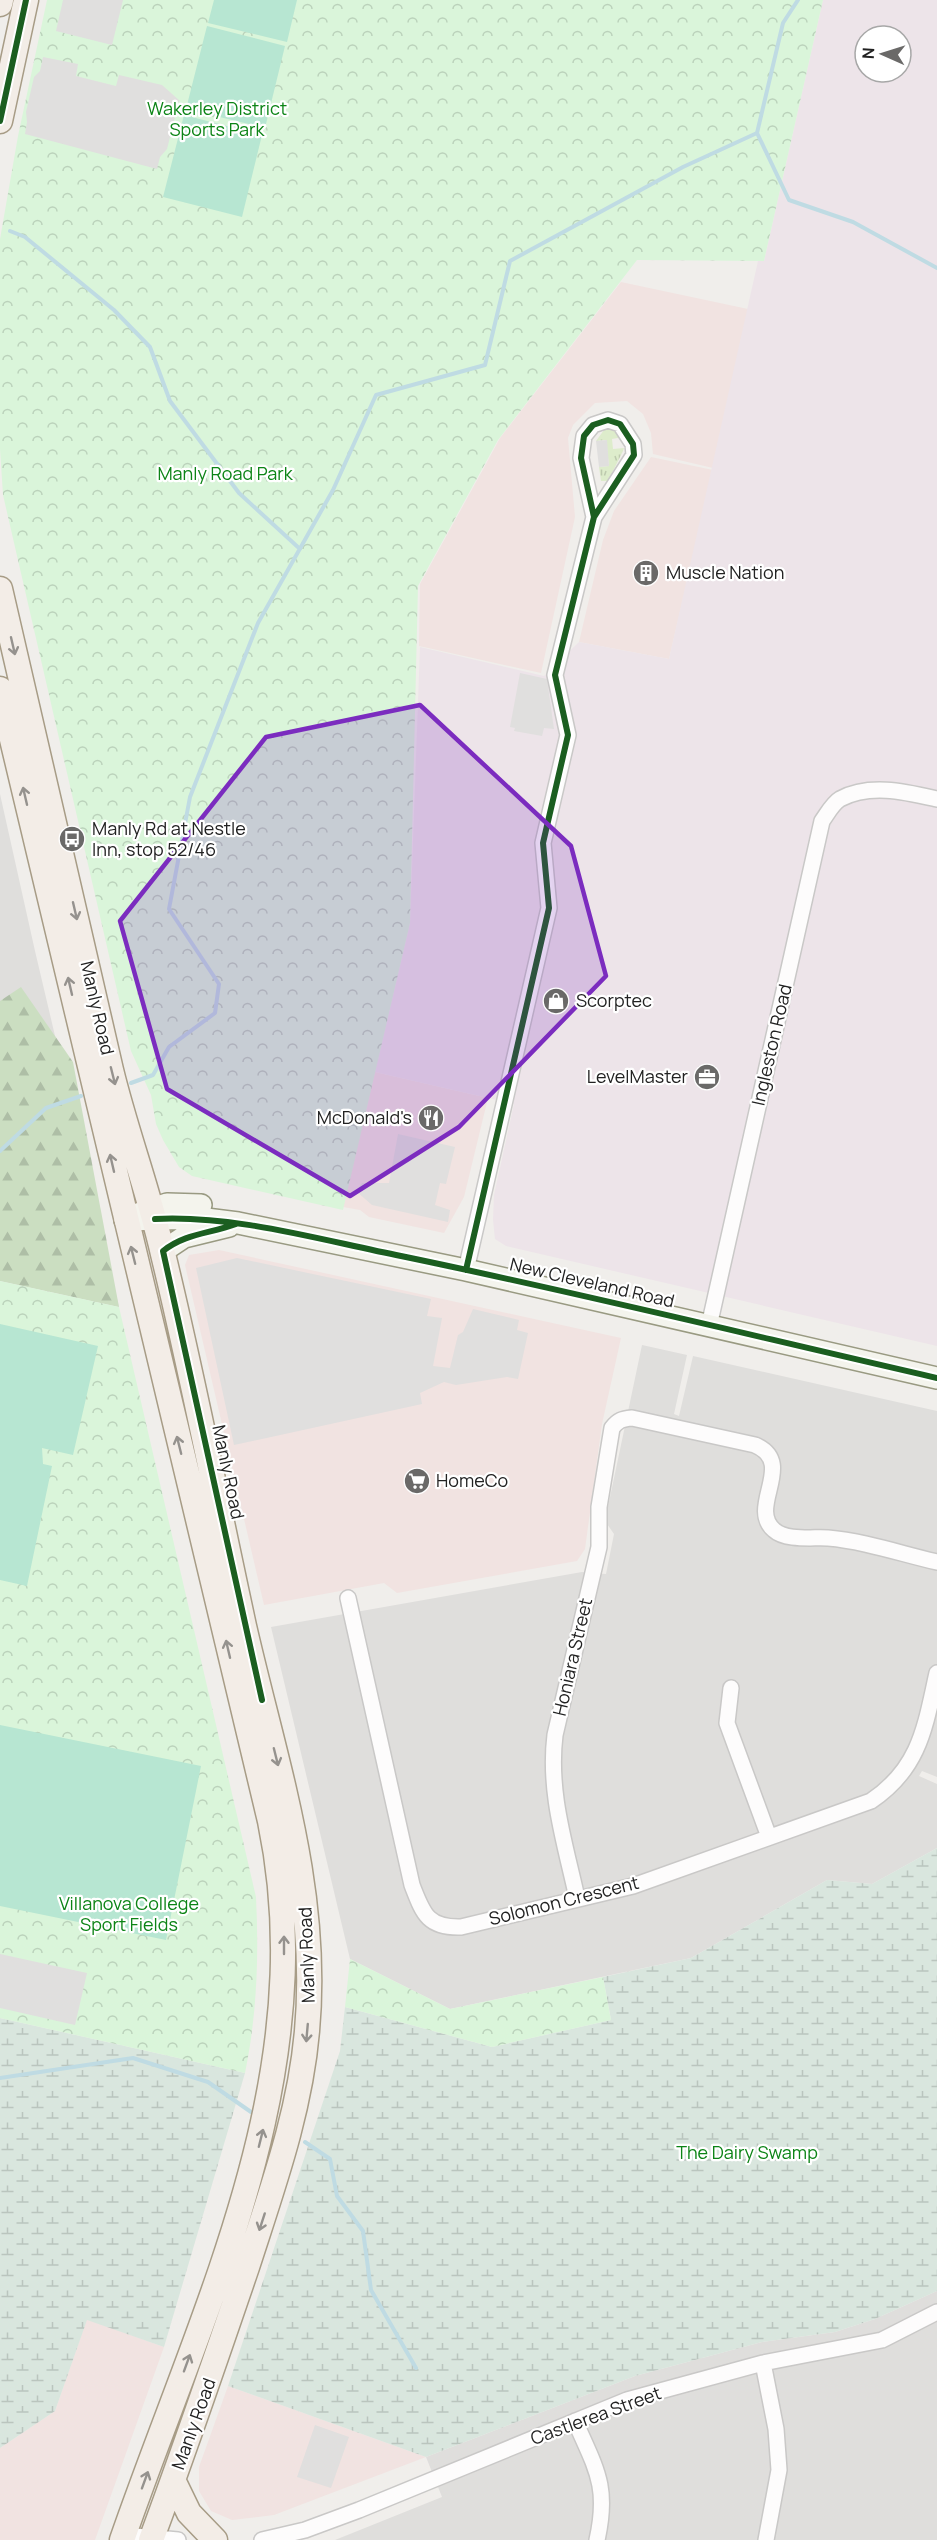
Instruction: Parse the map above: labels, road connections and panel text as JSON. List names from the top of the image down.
{
  "streets": {
    "main road": ["Manly Road"],
    "street": [
      "Ingleston Road",
      "New Cleveland Road",
      "Honiara Street",
      "Solomon Crescent",
      "Castlerea Street"
    ]
  },
  "crossings": [
    ["Manly Road", "New Cleveland Road"],
    ["Ingleston Road", "New Cleveland Road"],
    ["Honiara Street", "Solomon Crescent"]
  ],
  "parks": [
    "Wakerley District Sports Park",
    "Manly Road Park",
    "Villanova College Sport Fields",
    "The Dairy Swamp"
  ],
  "places": {
    "building": ["Muscle Nation"],
    "bus stop": ["Manly Rd at Nestle Inn, stop 52/46"],
    "shop": ["Scorptec"],
    "office": ["LevelMaster"],
    "restaurant": ["McDonald's"],
    "supermarket": ["HomeCo"]
  },
  "north": "left"
}
